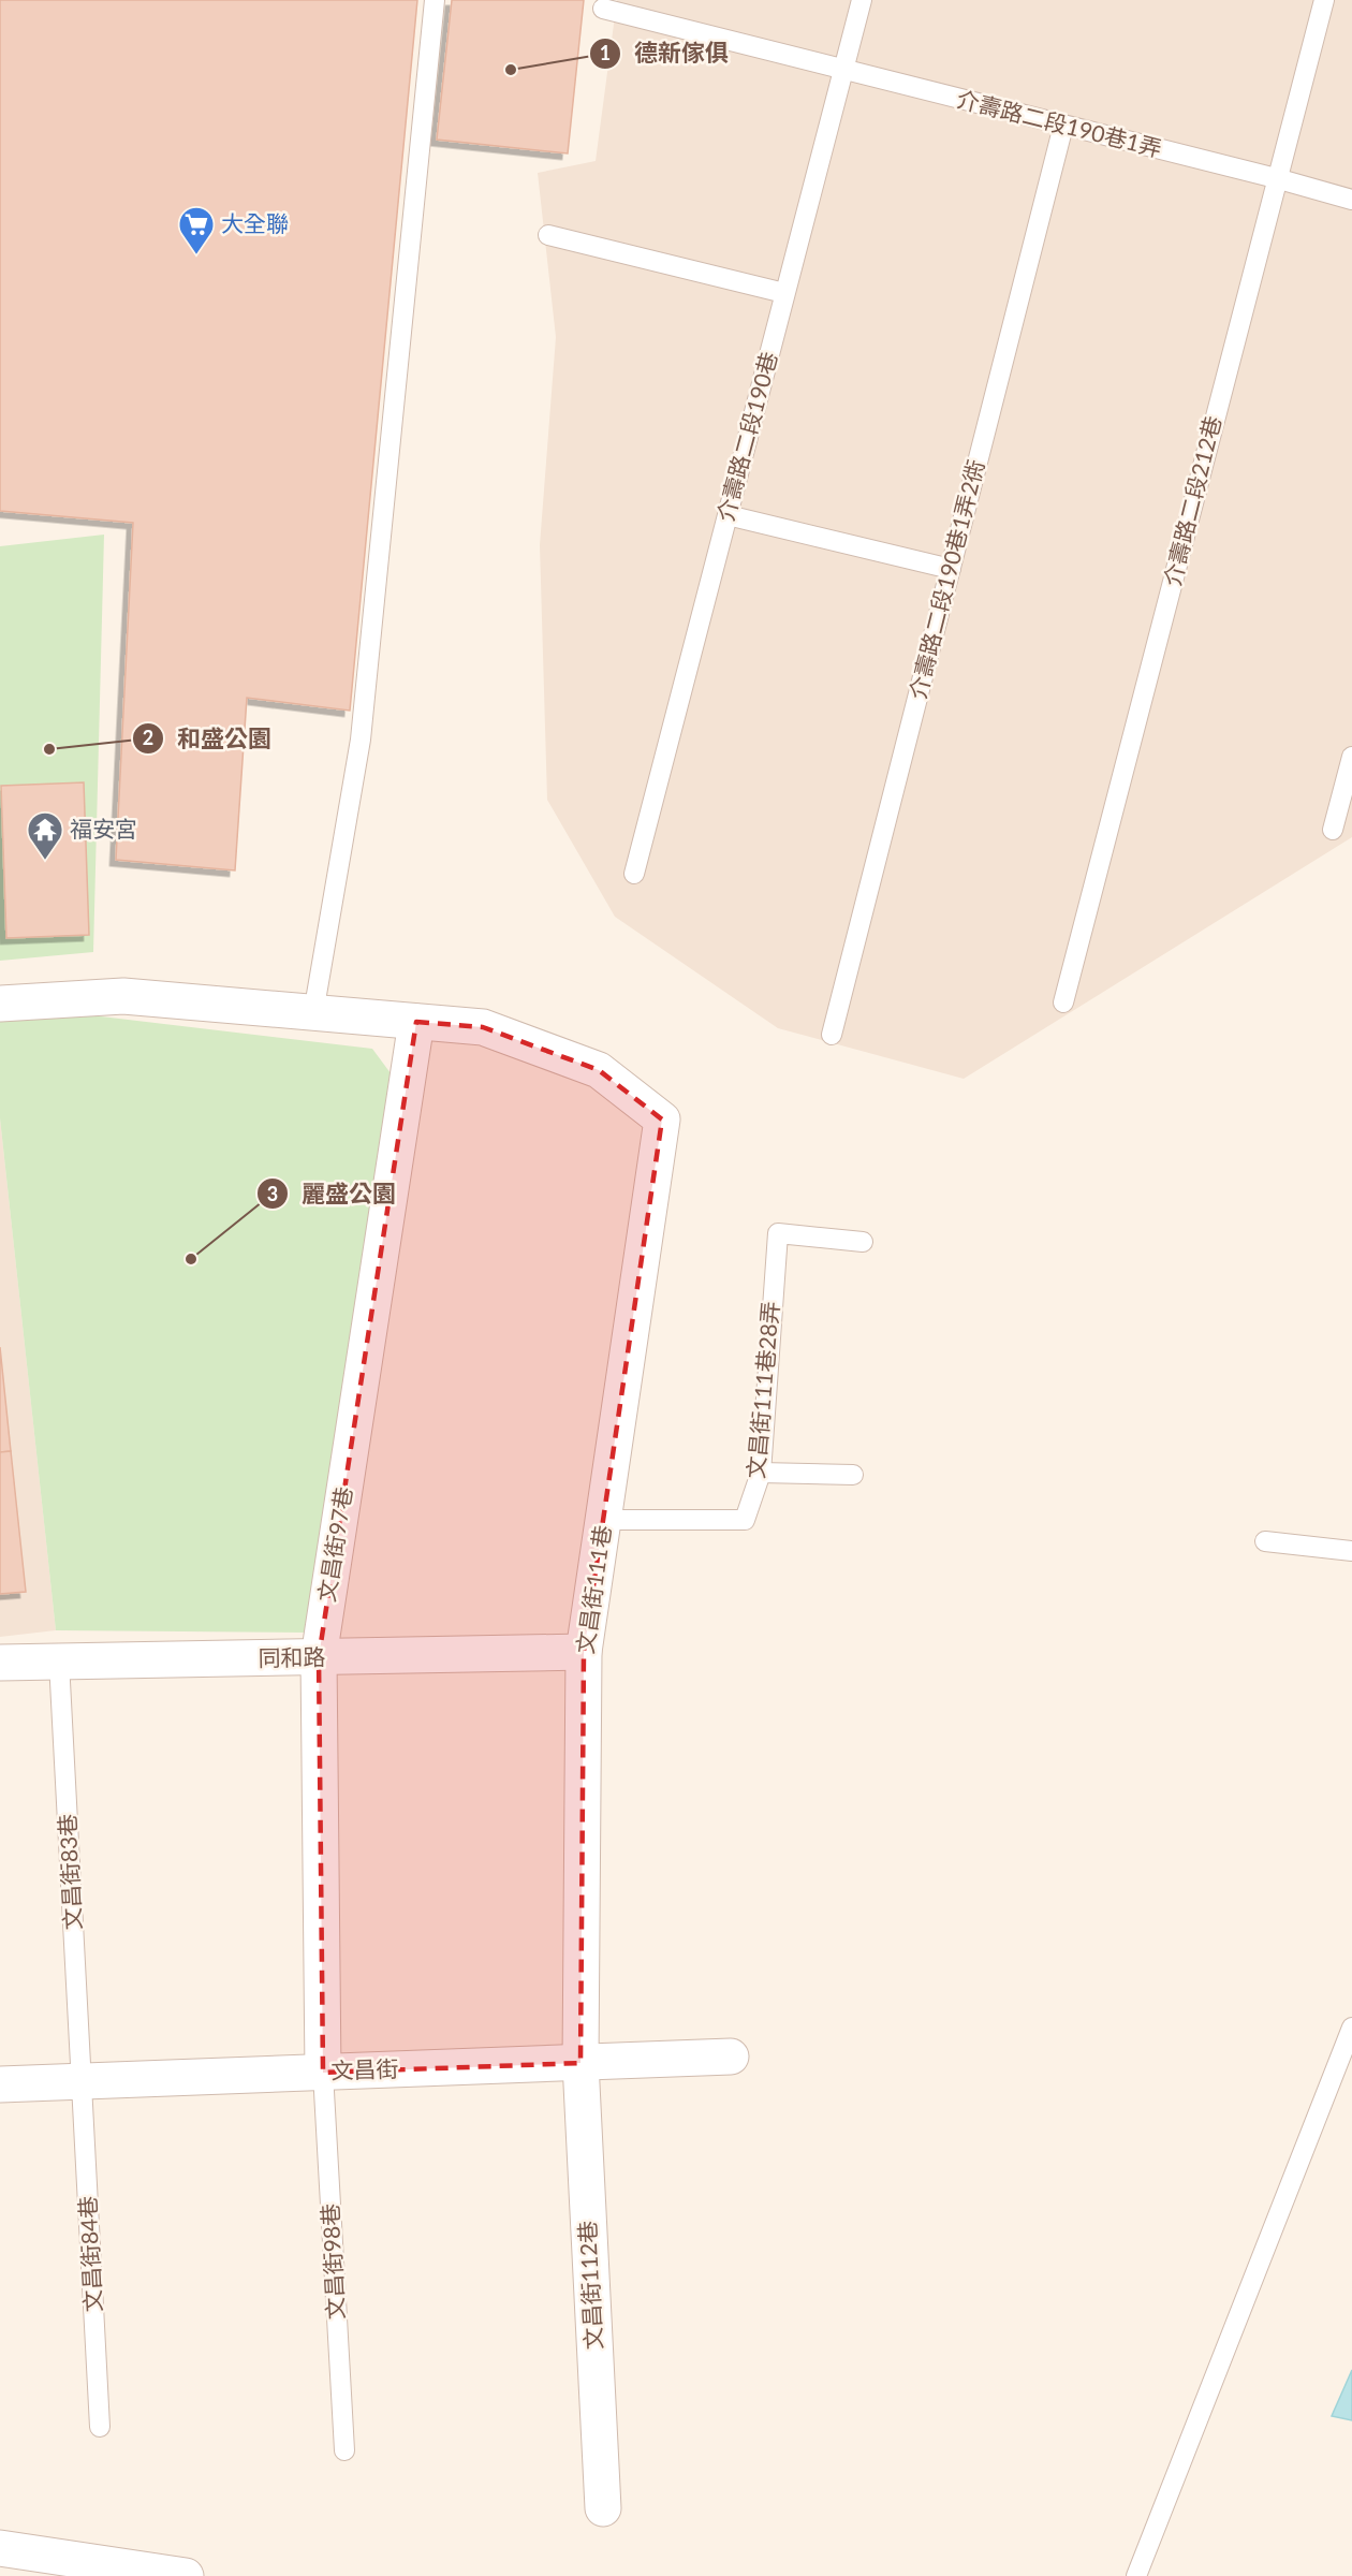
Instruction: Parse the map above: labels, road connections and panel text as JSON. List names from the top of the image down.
{
  "streets": {
    "street": [
      "文昌街97巷",
      "文昌街111巷",
      "同和路",
      "文昌街",
      "文昌街112巷"
    ],
    "lane": [
      "介壽路二段190巷1弄",
      "介壽路二段190巷",
      "介壽路二段212巷",
      "介壽路二段190巷1弄2衖",
      "文昌街111巷28弄",
      "文昌街83巷",
      "文昌街84巷",
      "文昌街98巷"
    ]
  },
  "crossings": [
    ["介壽路二段190巷1弄", "介壽路二段190巷"],
    ["介壽路二段190巷1弄", "介壽路二段212巷"],
    ["介壽路二段190巷1弄", "介壽路二段190巷1弄2衖"],
    ["文昌街111巷28弄", "文昌街111巷"],
    ["文昌街97巷", "文昌街111巷"],
    ["文昌街97巷", "同和路"],
    ["文昌街97巷", "文昌街"],
    ["文昌街97巷", "文昌街98巷"],
    ["文昌街111巷", "同和路"],
    ["文昌街111巷", "文昌街"],
    ["文昌街111巷", "文昌街112巷"],
    ["同和路", "文昌街83巷"],
    ["文昌街83巷", "文昌街"],
    ["文昌街83巷", "文昌街84巷"],
    ["文昌街", "文昌街84巷"],
    ["文昌街", "文昌街98巷"],
    ["文昌街", "文昌街112巷"]
  ],
  "places": {
    "other": ["德新傢俱", "和盛公園", "麗盛公園"],
    "supermarket": ["大全聯"],
    "temple": ["福安宮"]
  }
}
